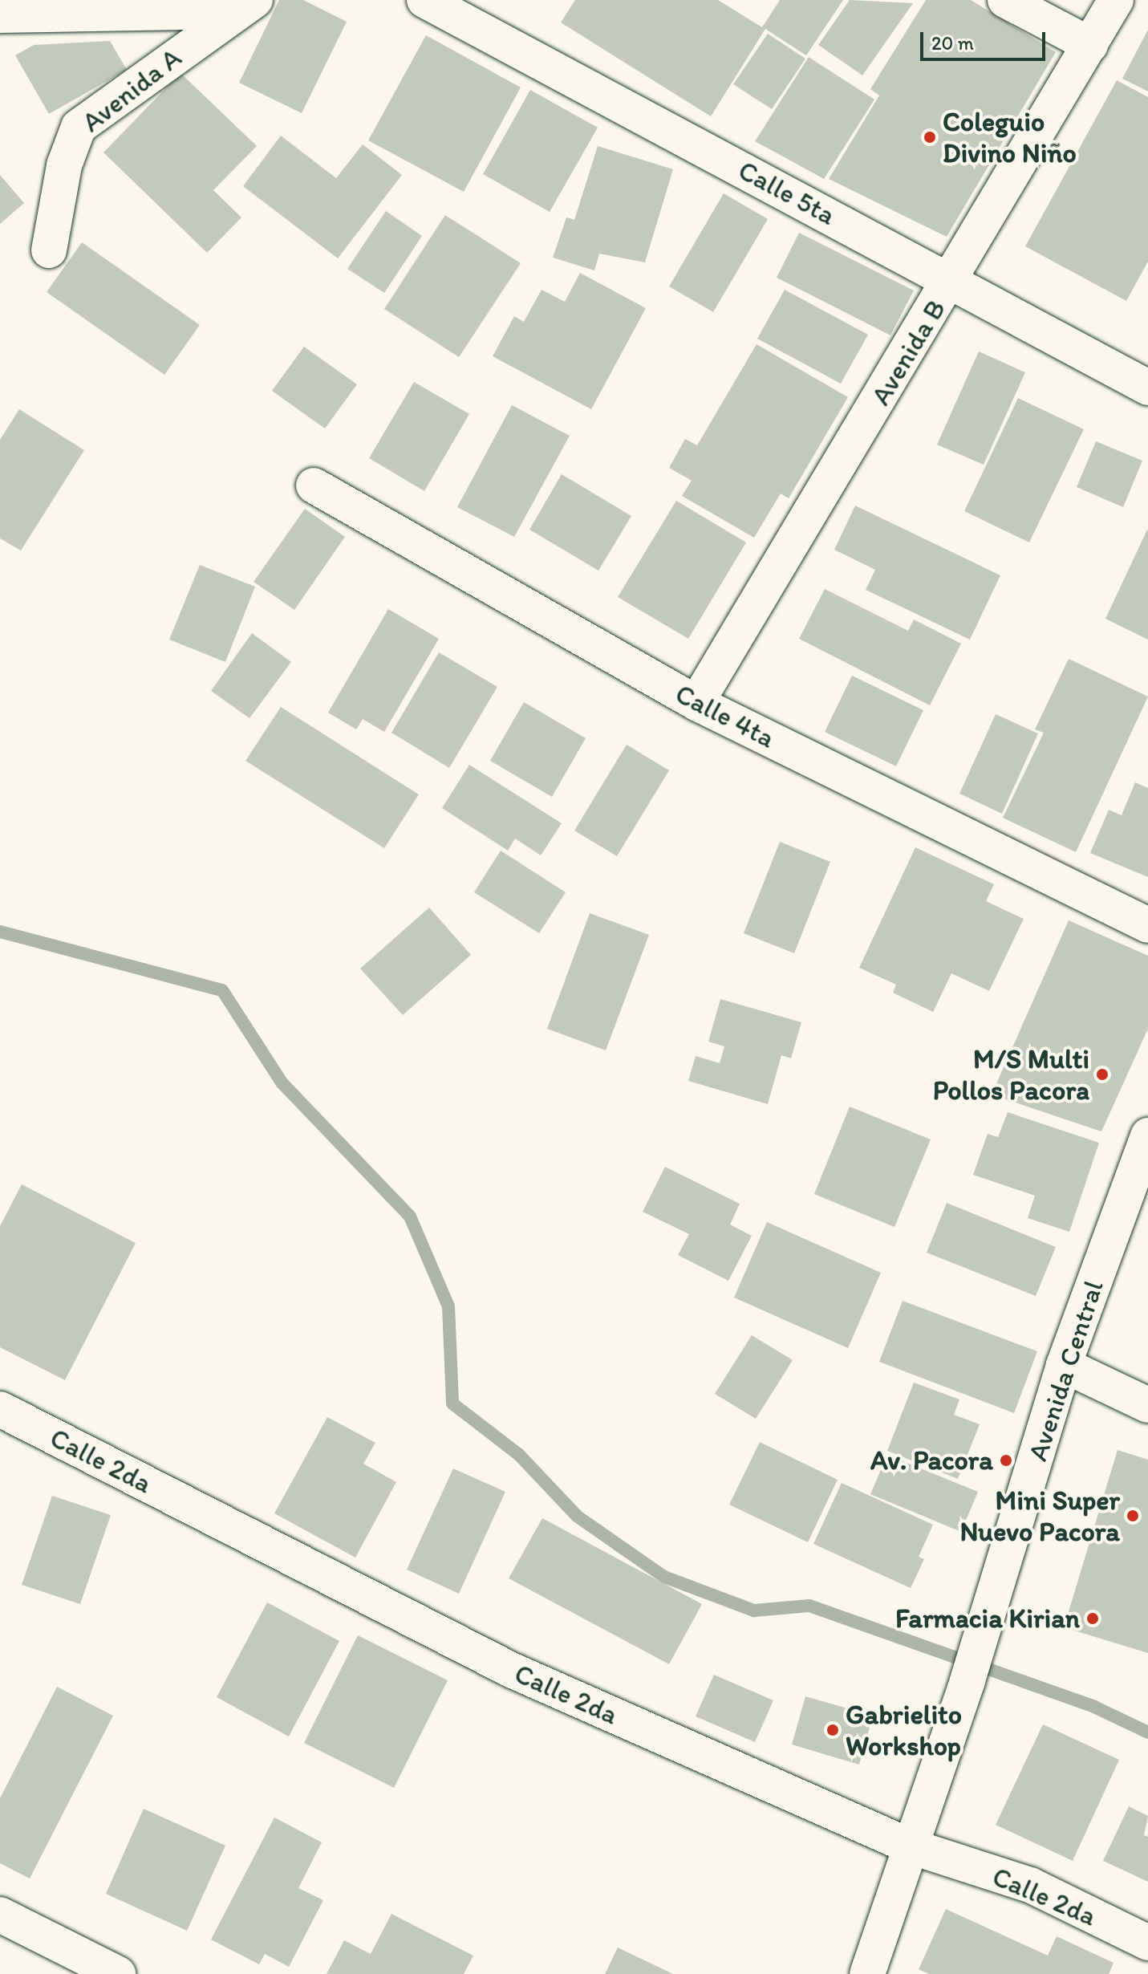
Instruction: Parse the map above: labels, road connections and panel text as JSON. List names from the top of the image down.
{
  "streets": {
    "street": [
      "Avenida A",
      "Calle 5ta",
      "Avenida B",
      "Calle 4ta",
      "Avenida Central",
      "Calle 2da"
    ]
  },
  "crossings": [
    ["Calle 5ta", "Avenida B"],
    ["Avenida B", "Calle 4ta"],
    ["Avenida Central", "Calle 2da"]
  ],
  "places": [
    "Coleguio Divino Niño",
    "M/S Multi Pollos Pacora",
    "Av. Pacora",
    "Mini Super Nuevo Pacora",
    "Farmacia Kirian",
    "Gabrielito Workshop"
  ],
  "scale_bar": "20 m"
}
